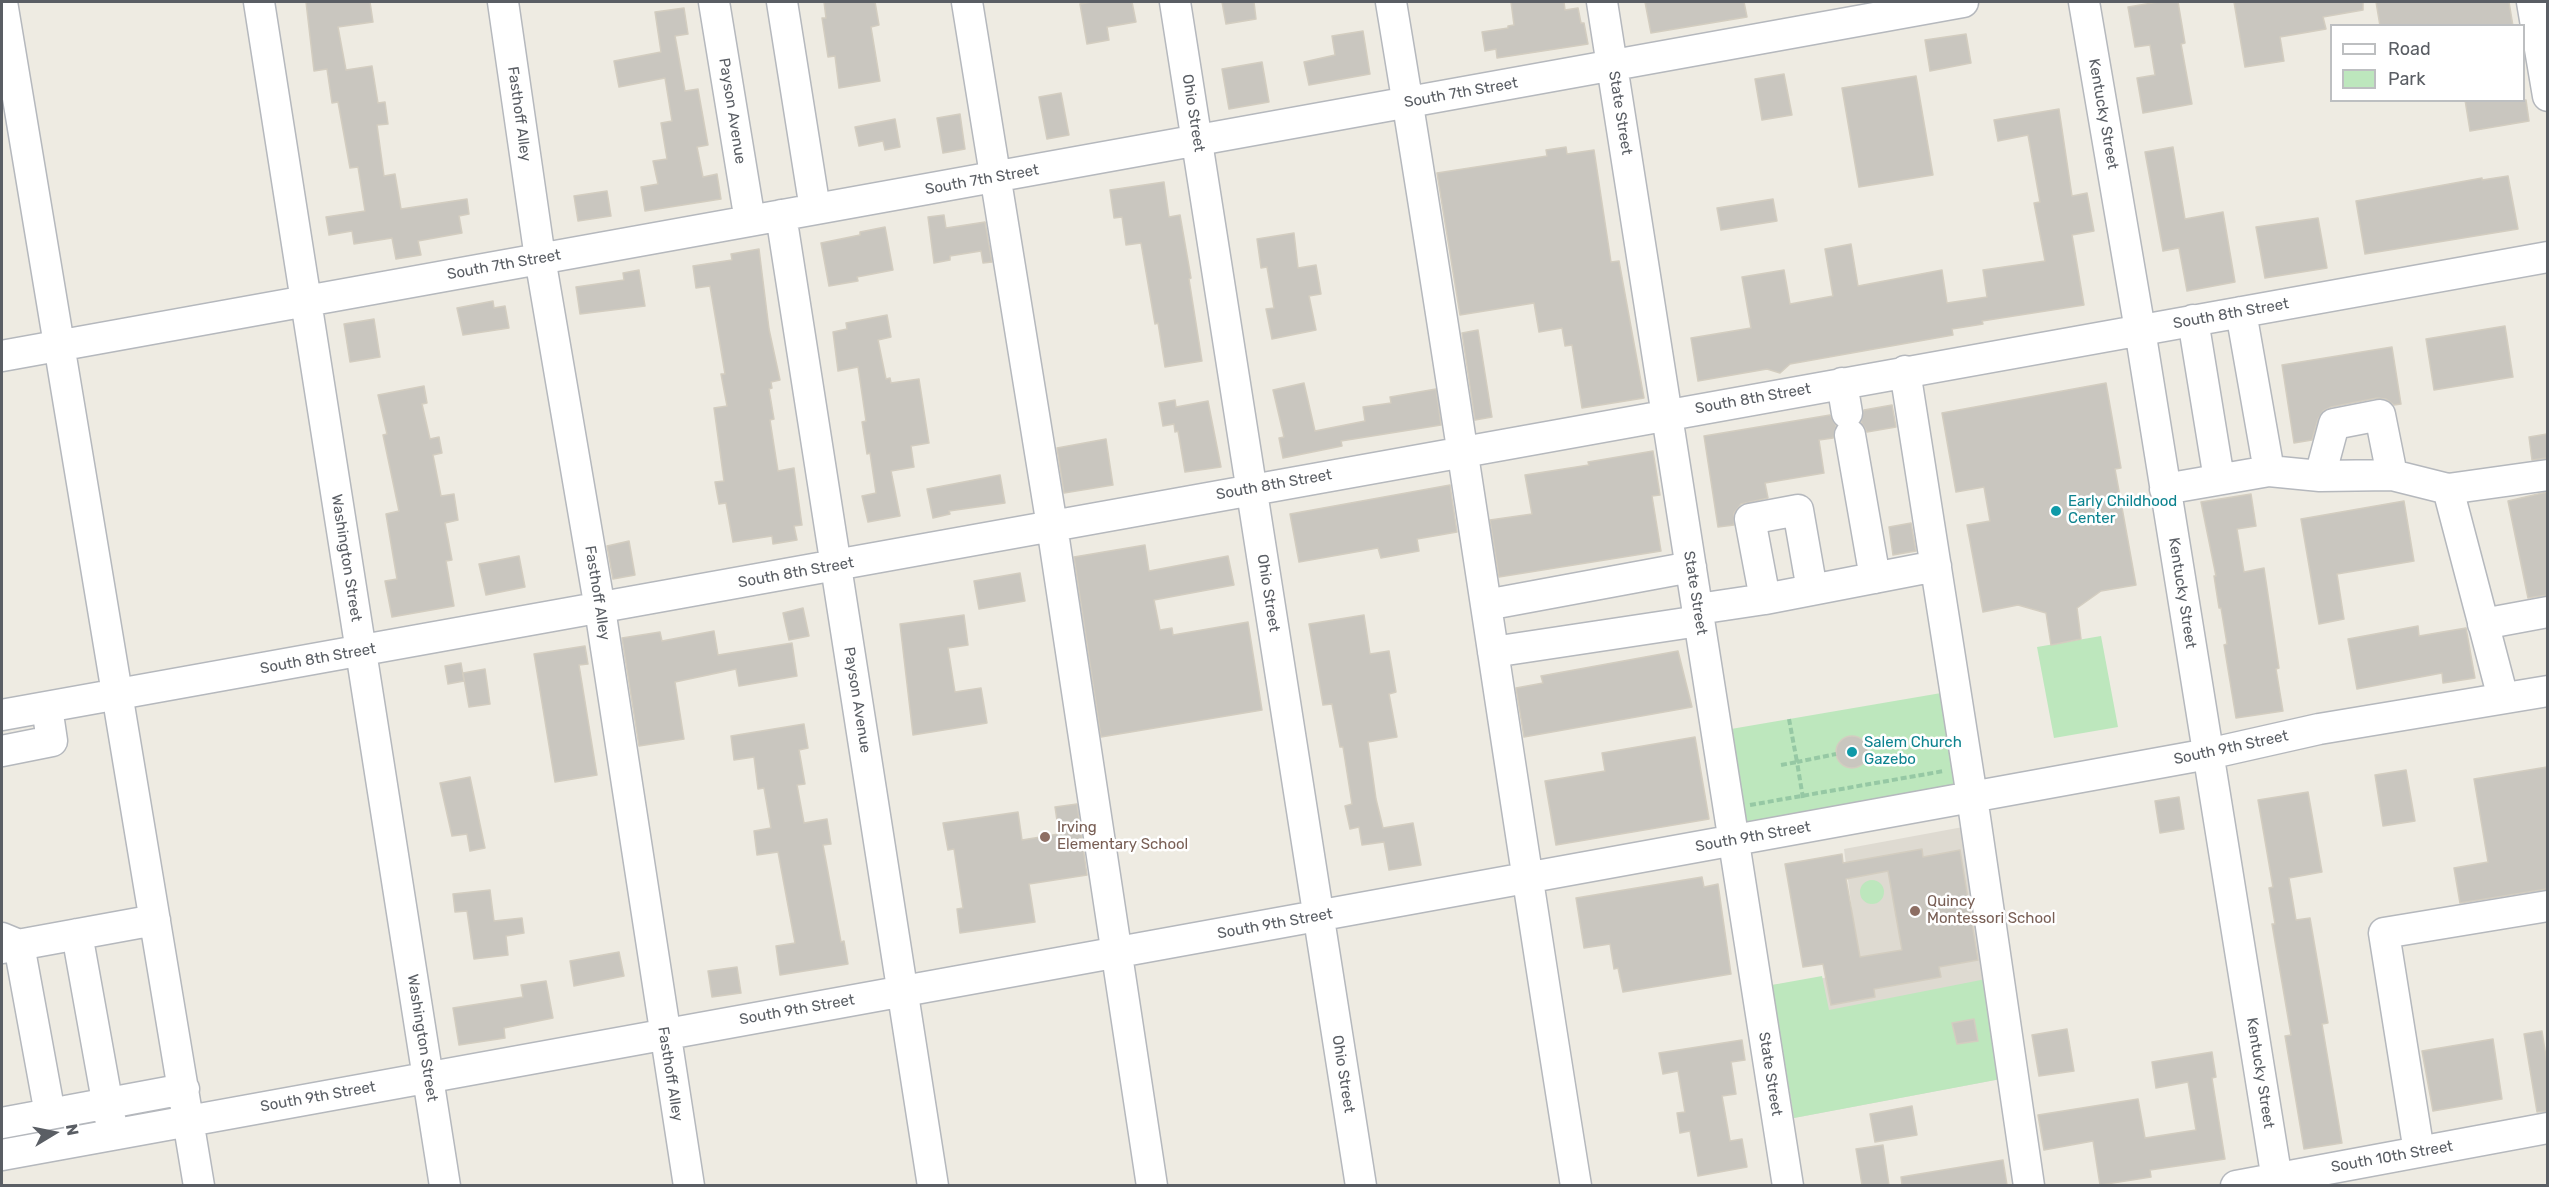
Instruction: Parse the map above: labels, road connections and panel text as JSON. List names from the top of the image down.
{
  "streets": {
    "street": [
      "South 7th Street",
      "Payson Avenue",
      "Ohio Street",
      "State Street",
      "Fasthoff Alley",
      "Kentucky Street",
      "South 8th Street",
      "Washington Street",
      "South 9th Street",
      "South 10th Street"
    ]
  },
  "crossings": [
    ["South 7th Street", "Payson Avenue"],
    ["South 7th Street", "Ohio Street"],
    ["South 7th Street", "State Street"],
    ["South 7th Street", "Fasthoff Alley"],
    ["South 7th Street", "Washington Street"],
    ["Payson Avenue", "South 8th Street"],
    ["Payson Avenue", "South 9th Street"],
    ["Ohio Street", "South 8th Street"],
    ["Ohio Street", "South 9th Street"],
    ["State Street", "South 8th Street"],
    ["State Street", "South 9th Street"],
    ["Fasthoff Alley", "South 8th Street"],
    ["Fasthoff Alley", "South 9th Street"],
    ["Kentucky Street", "South 8th Street"],
    ["Kentucky Street", "South 9th Street"],
    ["Kentucky Street", "South 10th Street"],
    ["South 8th Street", "Washington Street"],
    ["Washington Street", "South 9th Street"]
  ],
  "places": [
    "Early Childhood Center",
    "Salem Church Gazebo",
    "Irving Elementary School",
    "Quincy Montessori School"
  ],
  "legend": ["Road", "Park"],
  "north": "right"
}
